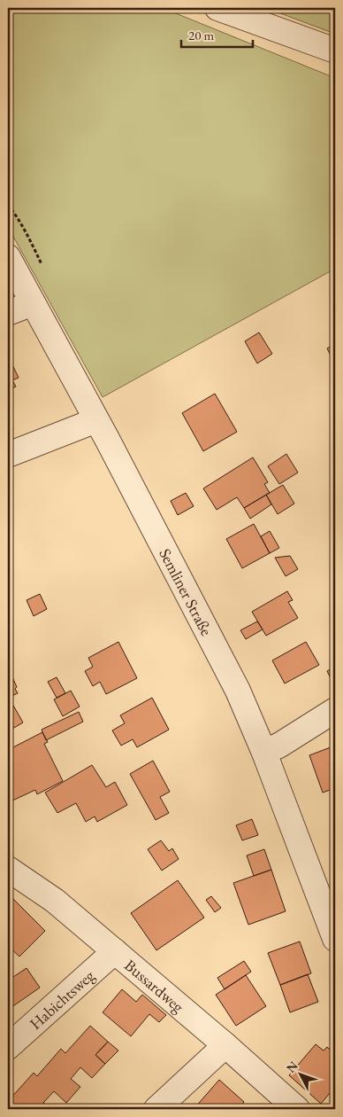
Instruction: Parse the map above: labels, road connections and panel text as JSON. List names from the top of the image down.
{
  "streets": {
    "street": ["Semliner Straße", "Bussardweg", "Habichtsweg"]
  },
  "crossings": [
    ["Bussardweg", "Habichtsweg"]
  ],
  "scale_bar": "20 m",
  "north": "top left"
}
